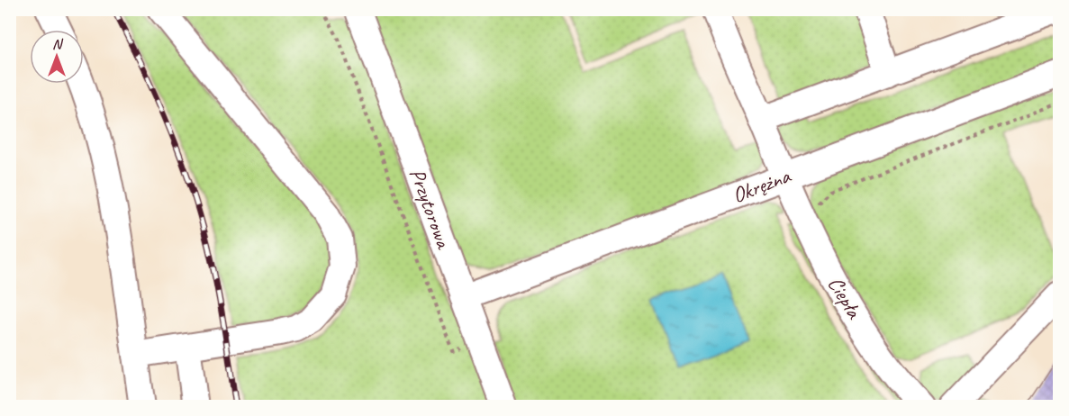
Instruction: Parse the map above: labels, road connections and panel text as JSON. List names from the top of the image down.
{
  "streets": {
    "street": ["Okrężna", "Przytorowa", "Ciepła"]
  },
  "crossings": [
    ["Okrężna", "Przytorowa"],
    ["Okrężna", "Ciepła"]
  ],
  "north": "top"
}
